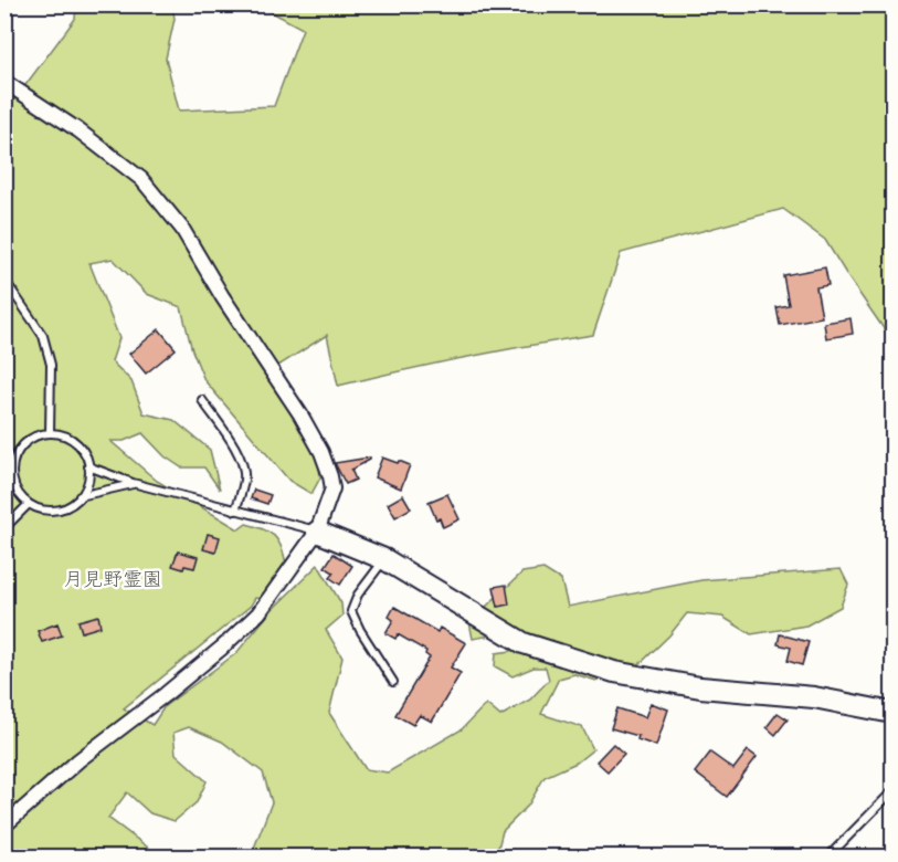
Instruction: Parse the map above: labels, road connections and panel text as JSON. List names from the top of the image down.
{
  "parks": ["月見野霊園"]
}
